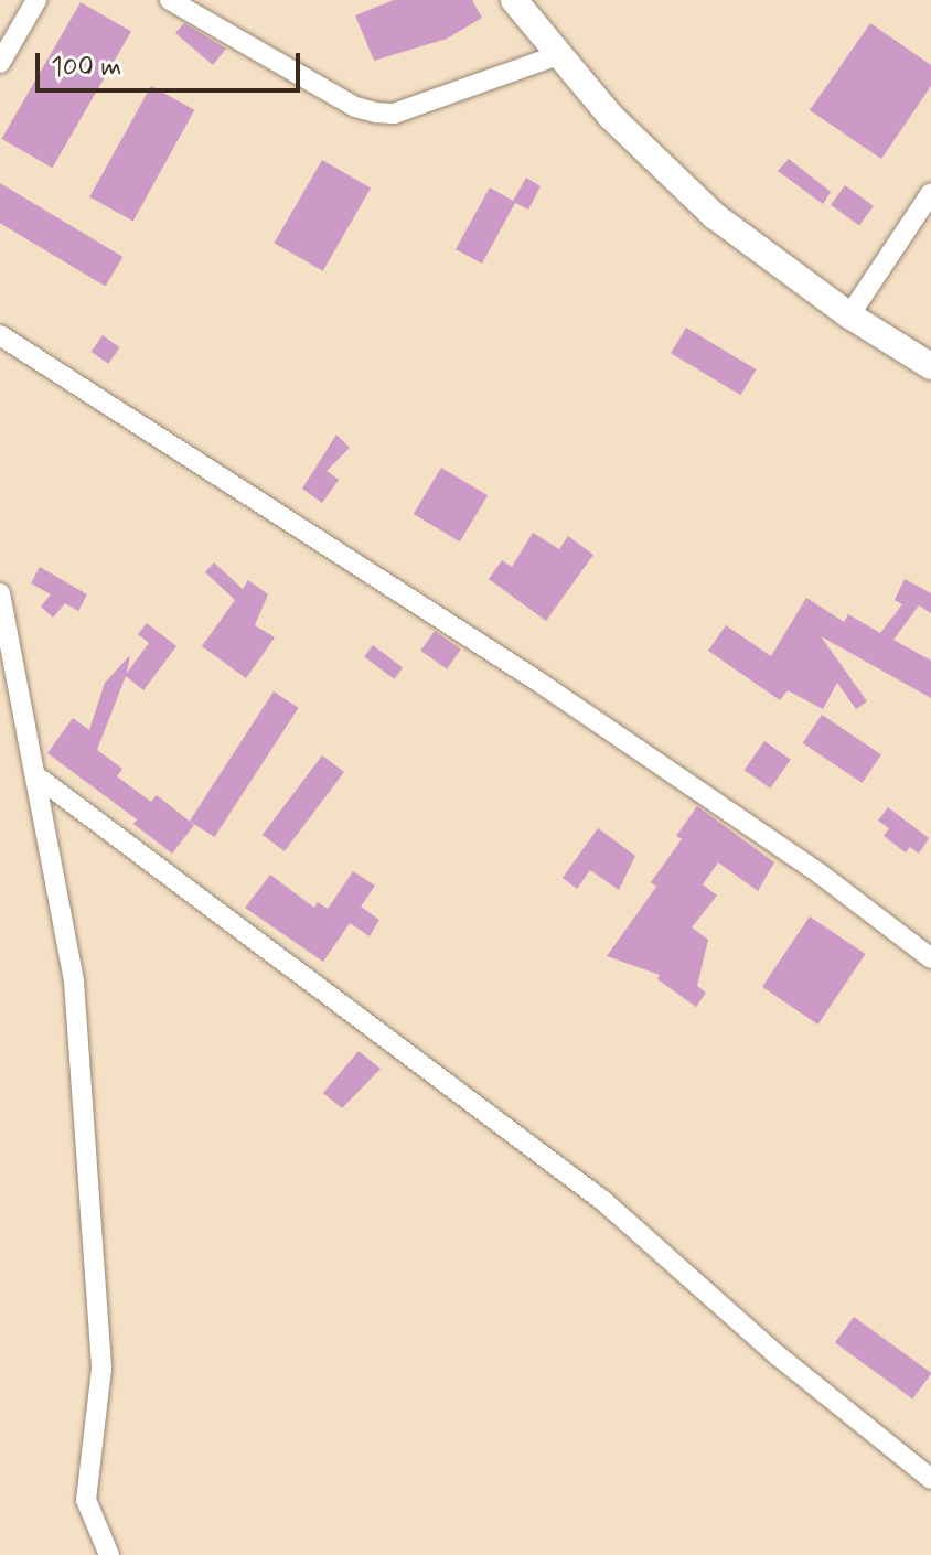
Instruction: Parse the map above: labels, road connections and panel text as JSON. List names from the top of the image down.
{
  "scale_bar": "100 m"
}
